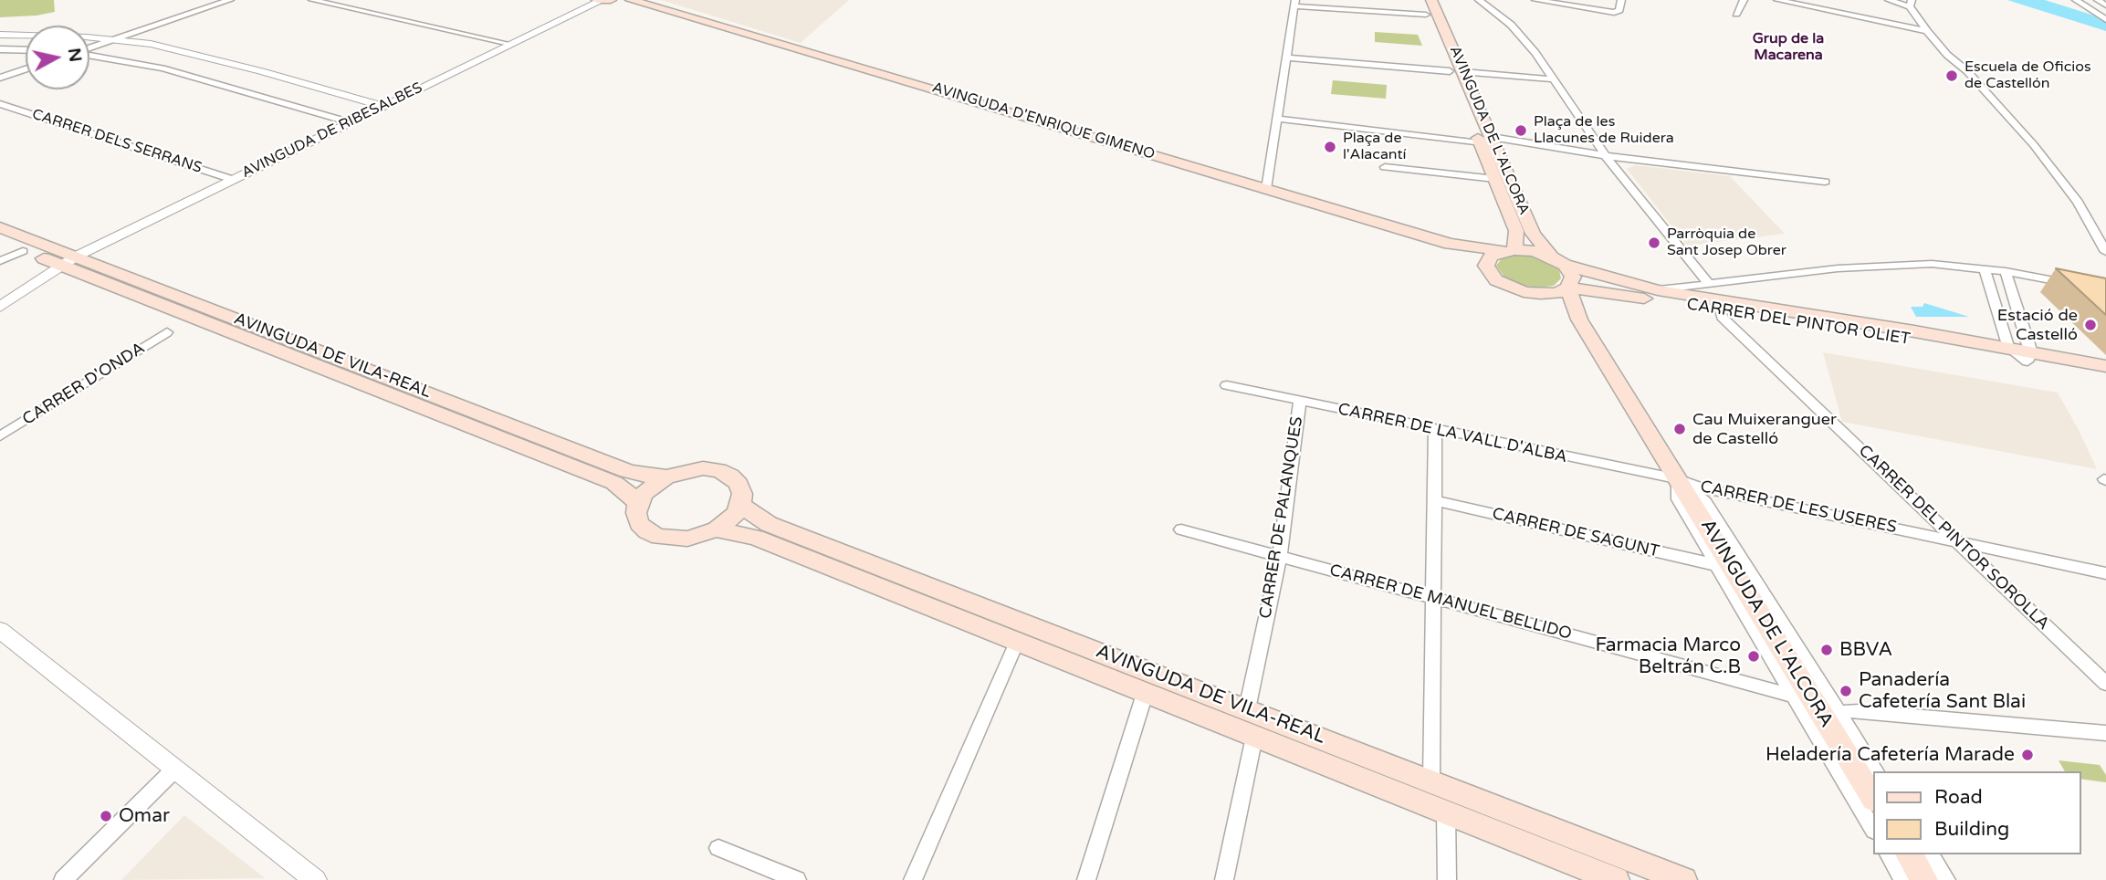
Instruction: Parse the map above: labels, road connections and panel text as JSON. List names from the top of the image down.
{
  "streets": {
    "main road": [
      "AVINGUDA D'ENRIQUE GIMENO",
      "AVINGUDA DE L'ALCORA",
      "CARRER DEL PINTOR OLIET",
      "AVINGUDA DE VILA-REAL"
    ],
    "street": [
      "AVINGUDA DE RIBESALBES",
      "CARRER DELS SERRANS",
      "CARRER D'ONDA",
      "CARRER DE LA VALL D'ALBA",
      "CARRER DE LES USERES",
      "CARRER DE PALANQUES",
      "CARRER DE SAGUNT",
      "CARRER DEL PINTOR SOROLLA",
      "CARRER DE MANUEL BELLIDO"
    ]
  },
  "crossings": [
    ["AVINGUDA D'ENRIQUE GIMENO", "AVINGUDA DE L'ALCORA"],
    ["AVINGUDA D'ENRIQUE GIMENO", "CARRER DEL PINTOR OLIET"],
    ["AVINGUDA DE RIBESALBES", "CARRER DELS SERRANS"],
    ["AVINGUDA DE RIBESALBES", "AVINGUDA DE VILA-REAL"],
    ["AVINGUDA DE L'ALCORA", "CARRER DEL PINTOR OLIET"],
    ["AVINGUDA DE L'ALCORA", "CARRER DE LA VALL D'ALBA"],
    ["AVINGUDA DE L'ALCORA", "CARRER DE LES USERES"],
    ["AVINGUDA DE L'ALCORA", "CARRER DE SAGUNT"],
    ["AVINGUDA DE L'ALCORA", "CARRER DE MANUEL BELLIDO"],
    ["CARRER DEL PINTOR OLIET", "CARRER DEL PINTOR SOROLLA"],
    ["AVINGUDA DE VILA-REAL", "CARRER DE PALANQUES"],
    ["CARRER DE LA VALL D'ALBA", "CARRER DE LES USERES"],
    ["CARRER DE LA VALL D'ALBA", "CARRER DE PALANQUES"],
    ["CARRER DE LES USERES", "CARRER DEL PINTOR SOROLLA"],
    ["CARRER DE PALANQUES", "CARRER DE MANUEL BELLIDO"]
  ],
  "districts": ["Grup de la Macarena"],
  "places": [
    "Escuela de Oficios de Castellón",
    "Plaça de les Llacunes de Ruidera",
    "Plaça de l'Alacantí",
    "Parròquia de Sant Josep Obrer",
    "Estació de Castelló",
    "Cau Muixeranguer de Castelló",
    "BBVA",
    "Farmacia Marco Beltrán C.B",
    "Panadería Cafetería Sant Blai",
    "Heladería Cafetería Marade",
    "Omar"
  ],
  "legend": ["Road", "Building"],
  "north": "right"
}
